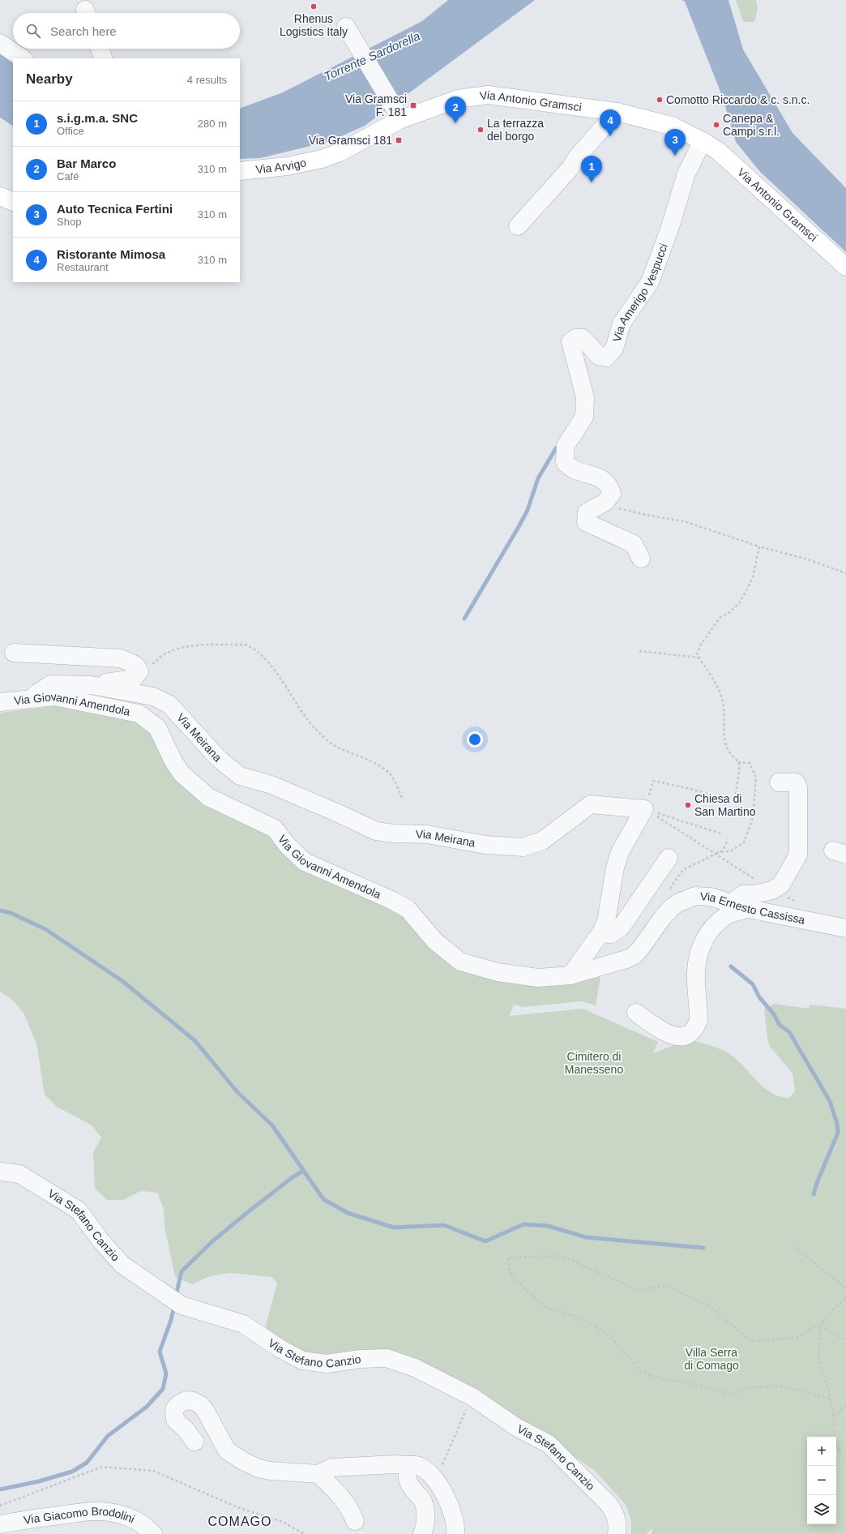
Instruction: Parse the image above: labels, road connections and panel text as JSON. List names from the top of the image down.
{
  "streets": {
    "main road": ["Via Antonio Gramsci", "Via Arvigo"],
    "street": [
      "Via Amerigo Vespucci",
      "Via Giovanni Amendola",
      "Via Meirana",
      "Via Ernesto Cassissa",
      "Via Stefano Canzio",
      "Via Giacomo Brodolini"
    ]
  },
  "crossings": [
    ["Via Antonio Gramsci", "Via Arvigo"],
    ["Via Antonio Gramsci", "Via Amerigo Vespucci"],
    ["Via Giovanni Amendola", "Via Meirana"],
    ["Via Giovanni Amendola", "Via Ernesto Cassissa"]
  ],
  "districts": ["COMAGO"],
  "water": ["Torrente Sardorella"],
  "parks": ["Cimitero di Manesseno", "Villa Serra di Comago"],
  "places": {
    "other": [
      "Rhenus Logistics Italy",
      "Comotto Riccardo & c. s.n.c.",
      "Canepa & Campi s.r.l.",
      "La terrazza del borgo",
      "Chiesa di San Martino"
    ],
    "transit": ["Via Gramsci F. 181", "Via Gramsci 181"]
  },
  "page": {
    "search": "Search here",
    "heading": ["Nearby", "4 results"],
    "pins": [
      "2",
      "4",
      "3",
      "1"
    ],
    "list": [
      {
        "mark": "1",
        "name": "s.i.g.m.a. SNC",
        "note": "Office",
        "value": "280 m"
      },
      {
        "mark": "2",
        "name": "Bar Marco",
        "note": "Café",
        "value": "310 m"
      },
      {
        "mark": "3",
        "name": "Auto Tecnica Fertini",
        "note": "Shop",
        "value": "310 m"
      },
      {
        "mark": "4",
        "name": "Ristorante Mimosa",
        "note": "Restaurant",
        "value": "310 m"
      }
    ],
    "map_buttons": ["+", "−"]
  }
}
